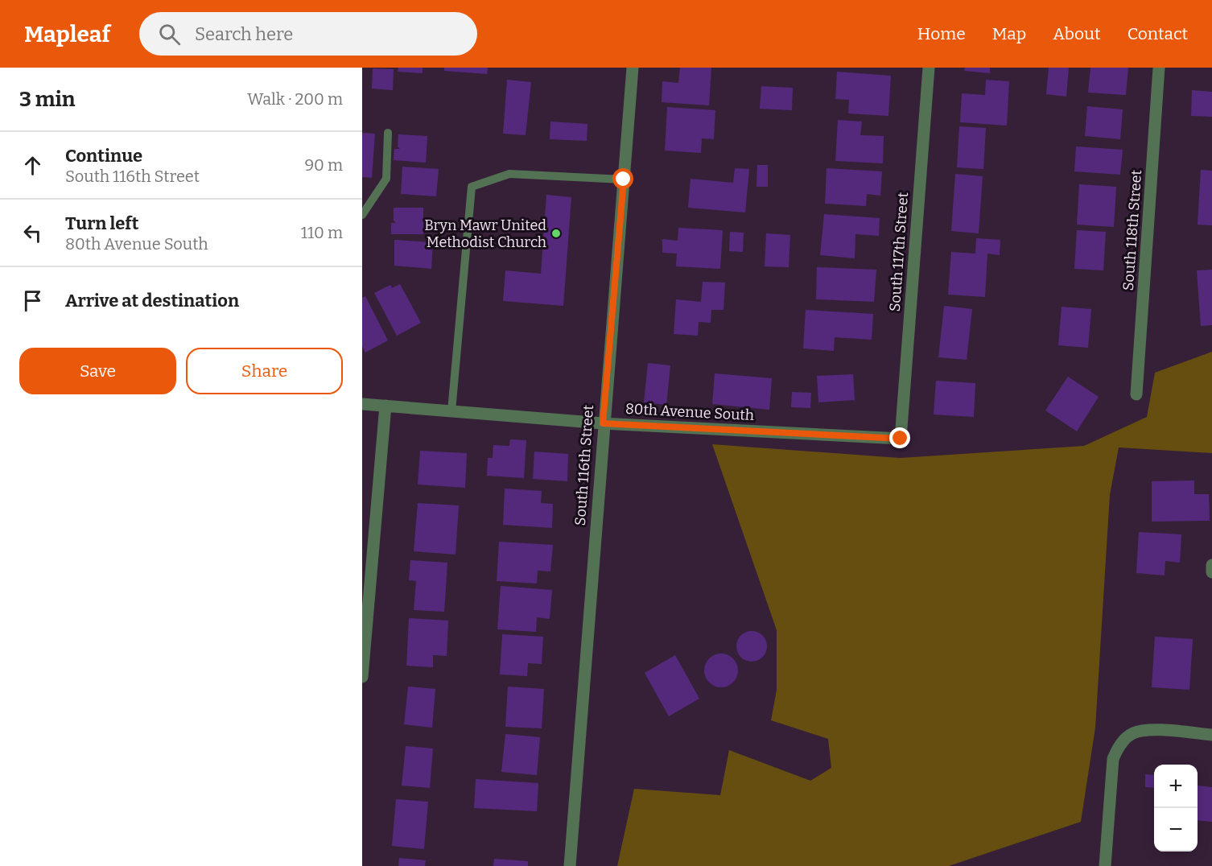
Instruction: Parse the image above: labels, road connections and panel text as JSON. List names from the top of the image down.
{
  "streets": {
    "street": [
      "South 118th Street",
      "South 117th Street",
      "80th Avenue South",
      "South 116th Street"
    ]
  },
  "crossings": [
    ["South 117th Street", "80th Avenue South"],
    ["80th Avenue South", "South 116th Street"]
  ],
  "places": ["Bryn Mawr United Methodist Church"],
  "page": {
    "header": "Mapleaf",
    "search": "Search here",
    "nav": [
      "Home",
      "Map",
      "About",
      "Contact"
    ],
    "heading": ["3 min", "Walk · 200 m"],
    "list": [
      ["Continue", "South 116th Street", "90 m"],
      ["Turn left", "80th Avenue South", "110 m"],
      "Arrive at destination"
    ],
    "buttons": ["Save", "Share"],
    "map_buttons": ["+", "−"]
  }
}
